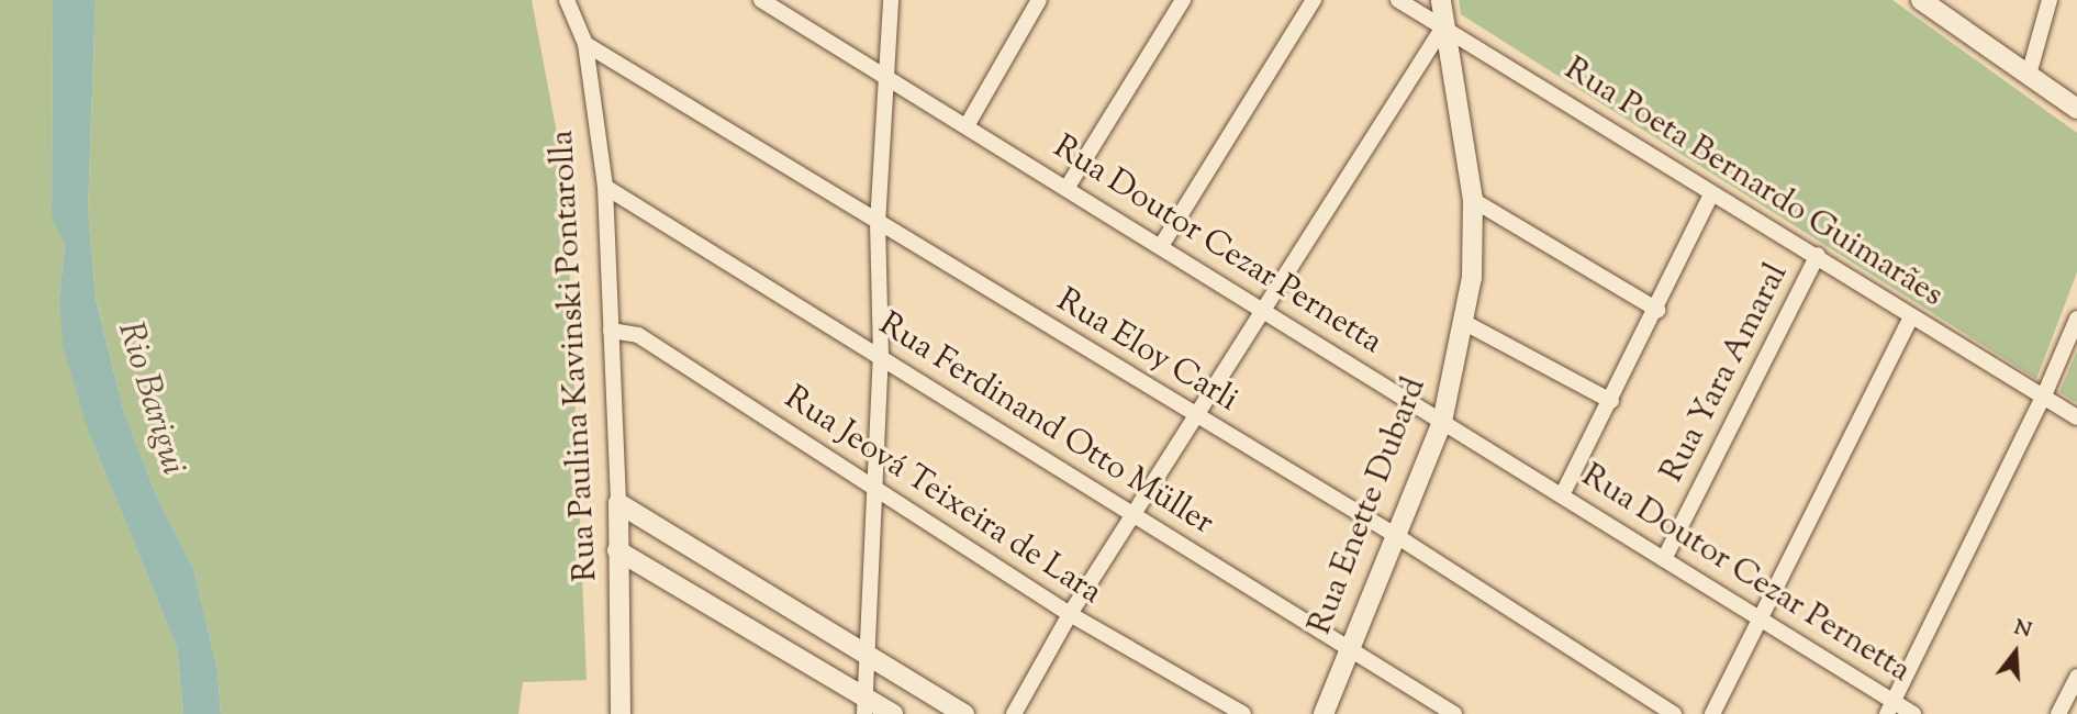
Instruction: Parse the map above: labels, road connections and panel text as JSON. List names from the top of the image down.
{
  "streets": {
    "street": [
      "Rua Poeta Bernardo Guimarães",
      "Rua Doutor Cezar Pernetta",
      "Rua Eloy Carli",
      "Rua Paulina Kavinski Pontarolla",
      "Rua Yara Amaral",
      "Rua Ferdinand Otto Müller",
      "Rua Jeová Teixeira de Lara",
      "Rua Enette Dubard"
    ]
  },
  "crossings": [
    ["Rua Poeta Bernardo Guimarães", "Rua Yara Amaral"],
    ["Rua Poeta Bernardo Guimarães", "Rua Enette Dubard"],
    ["Rua Doutor Cezar Pernetta", "Rua Yara Amaral"],
    ["Rua Doutor Cezar Pernetta", "Rua Enette Dubard"],
    ["Rua Eloy Carli", "Rua Paulina Kavinski Pontarolla"],
    ["Rua Eloy Carli", "Rua Enette Dubard"],
    ["Rua Paulina Kavinski Pontarolla", "Rua Ferdinand Otto Müller"],
    ["Rua Paulina Kavinski Pontarolla", "Rua Jeová Teixeira de Lara"],
    ["Rua Ferdinand Otto Müller", "Rua Enette Dubard"]
  ],
  "water": ["Rio Barigui"],
  "north": "top"
}
